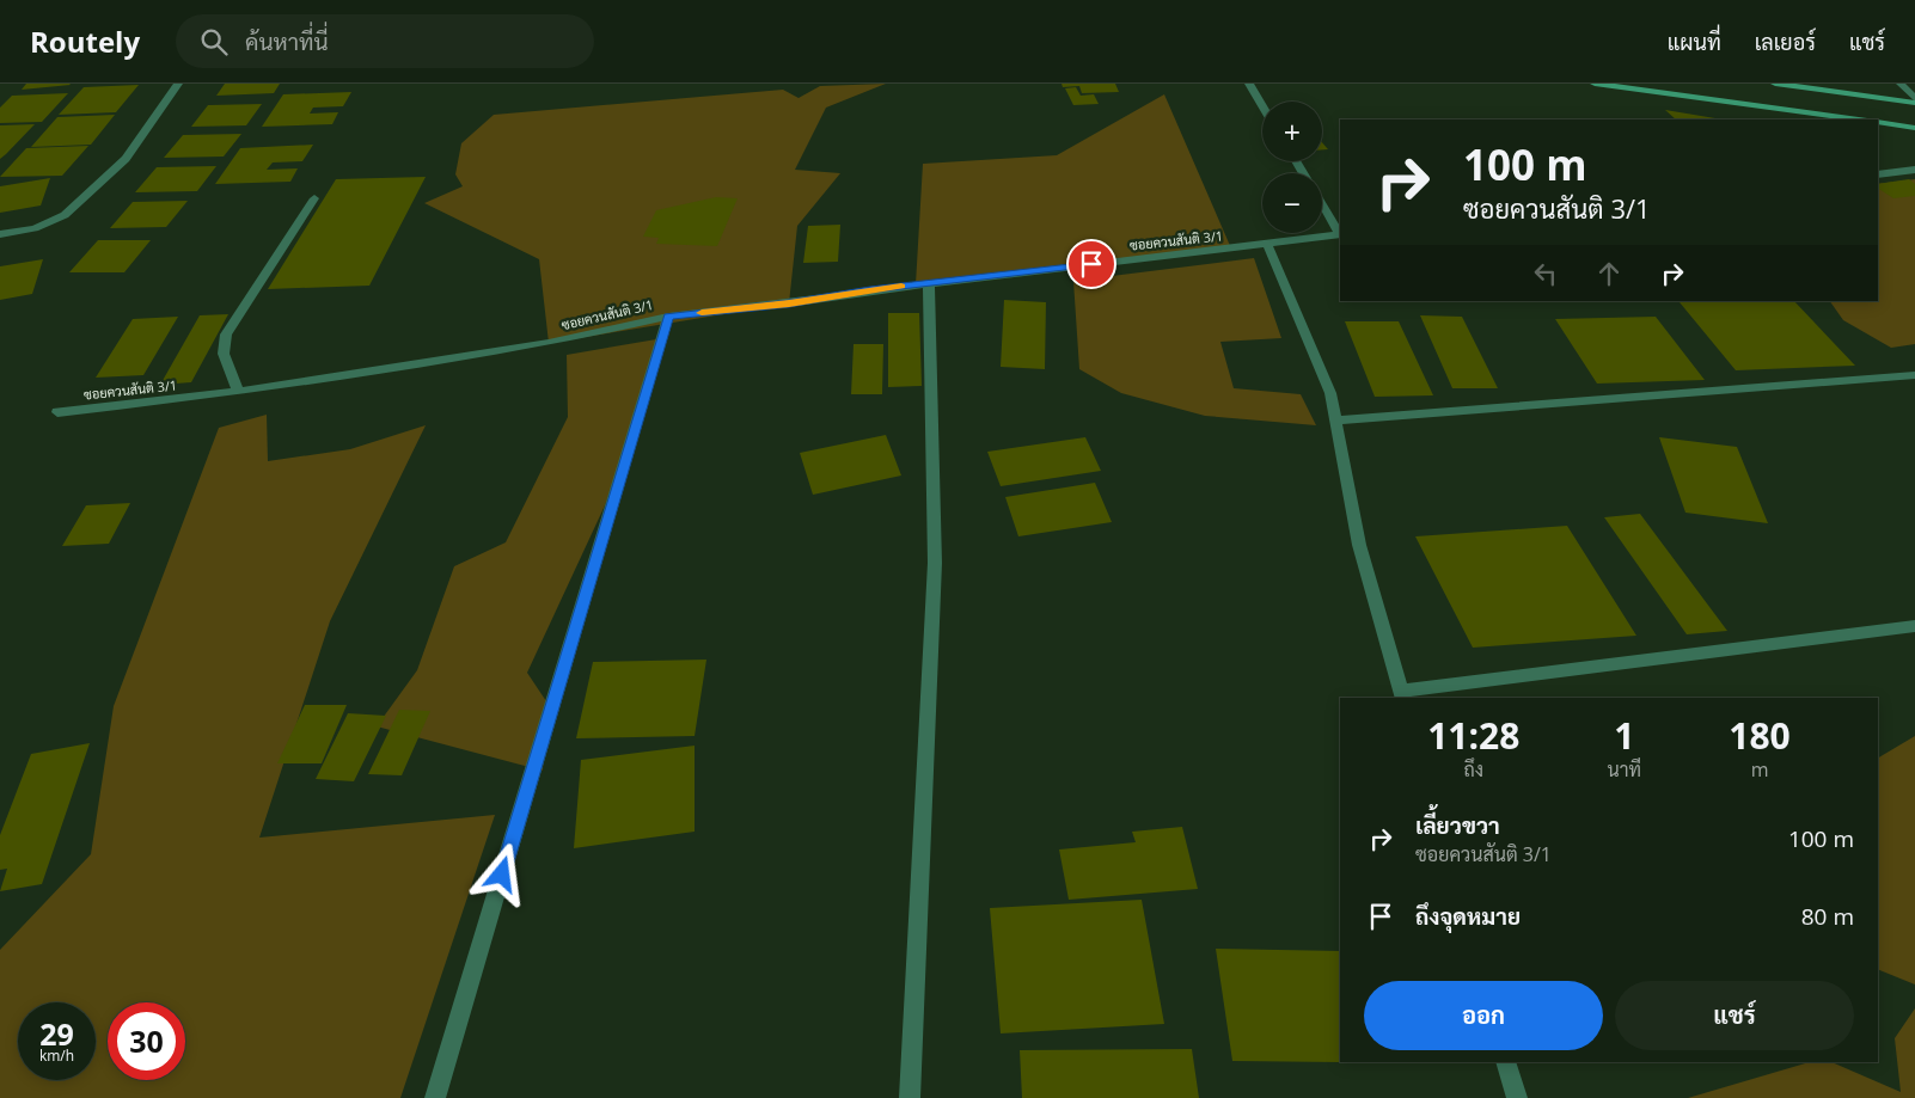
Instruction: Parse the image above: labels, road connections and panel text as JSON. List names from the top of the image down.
{
  "streets": {
    "street": ["ซอยควนสันติ 3/1"]
  },
  "page": {
    "header": "Routely",
    "search": "ค้นหาที่นี่",
    "nav": ["แผนที่", "เลเยอร์", "แชร์"],
    "map_buttons": ["+", "−"],
    "turn": ["100 m", "ซอยควนสันติ 3/1"],
    "eta": [
      "11:28",
      "ถึง",
      "1",
      "นาที",
      "180",
      "m"
    ],
    "list": [
      {
        "name": "เลี้ยวขวา",
        "note": "ซอยควนสันติ 3/1",
        "value": "100 m"
      },
      {
        "name": "ถึงจุดหมาย",
        "value": "80 m"
      }
    ],
    "buttons": ["ออก", "แชร์"],
    "speed": "29 km/h",
    "limit": "30"
  }
}
